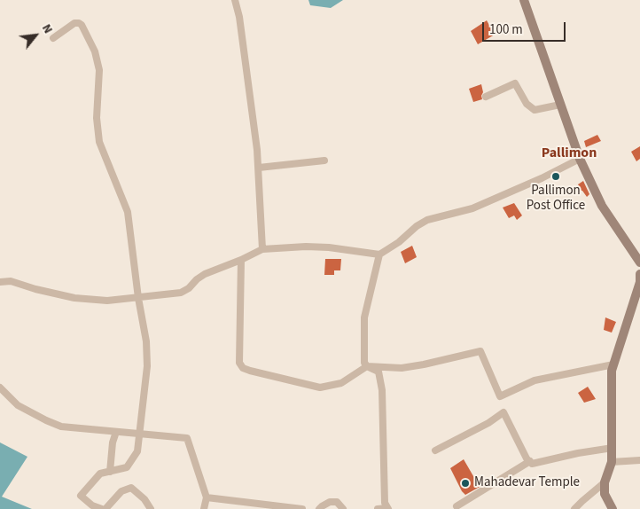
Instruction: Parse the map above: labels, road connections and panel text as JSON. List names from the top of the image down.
{
  "districts": ["Pallimon"],
  "places": ["Pallimon Post Office", "Mahadevar Temple"],
  "scale_bar": "100 m",
  "north": "top right"
}
